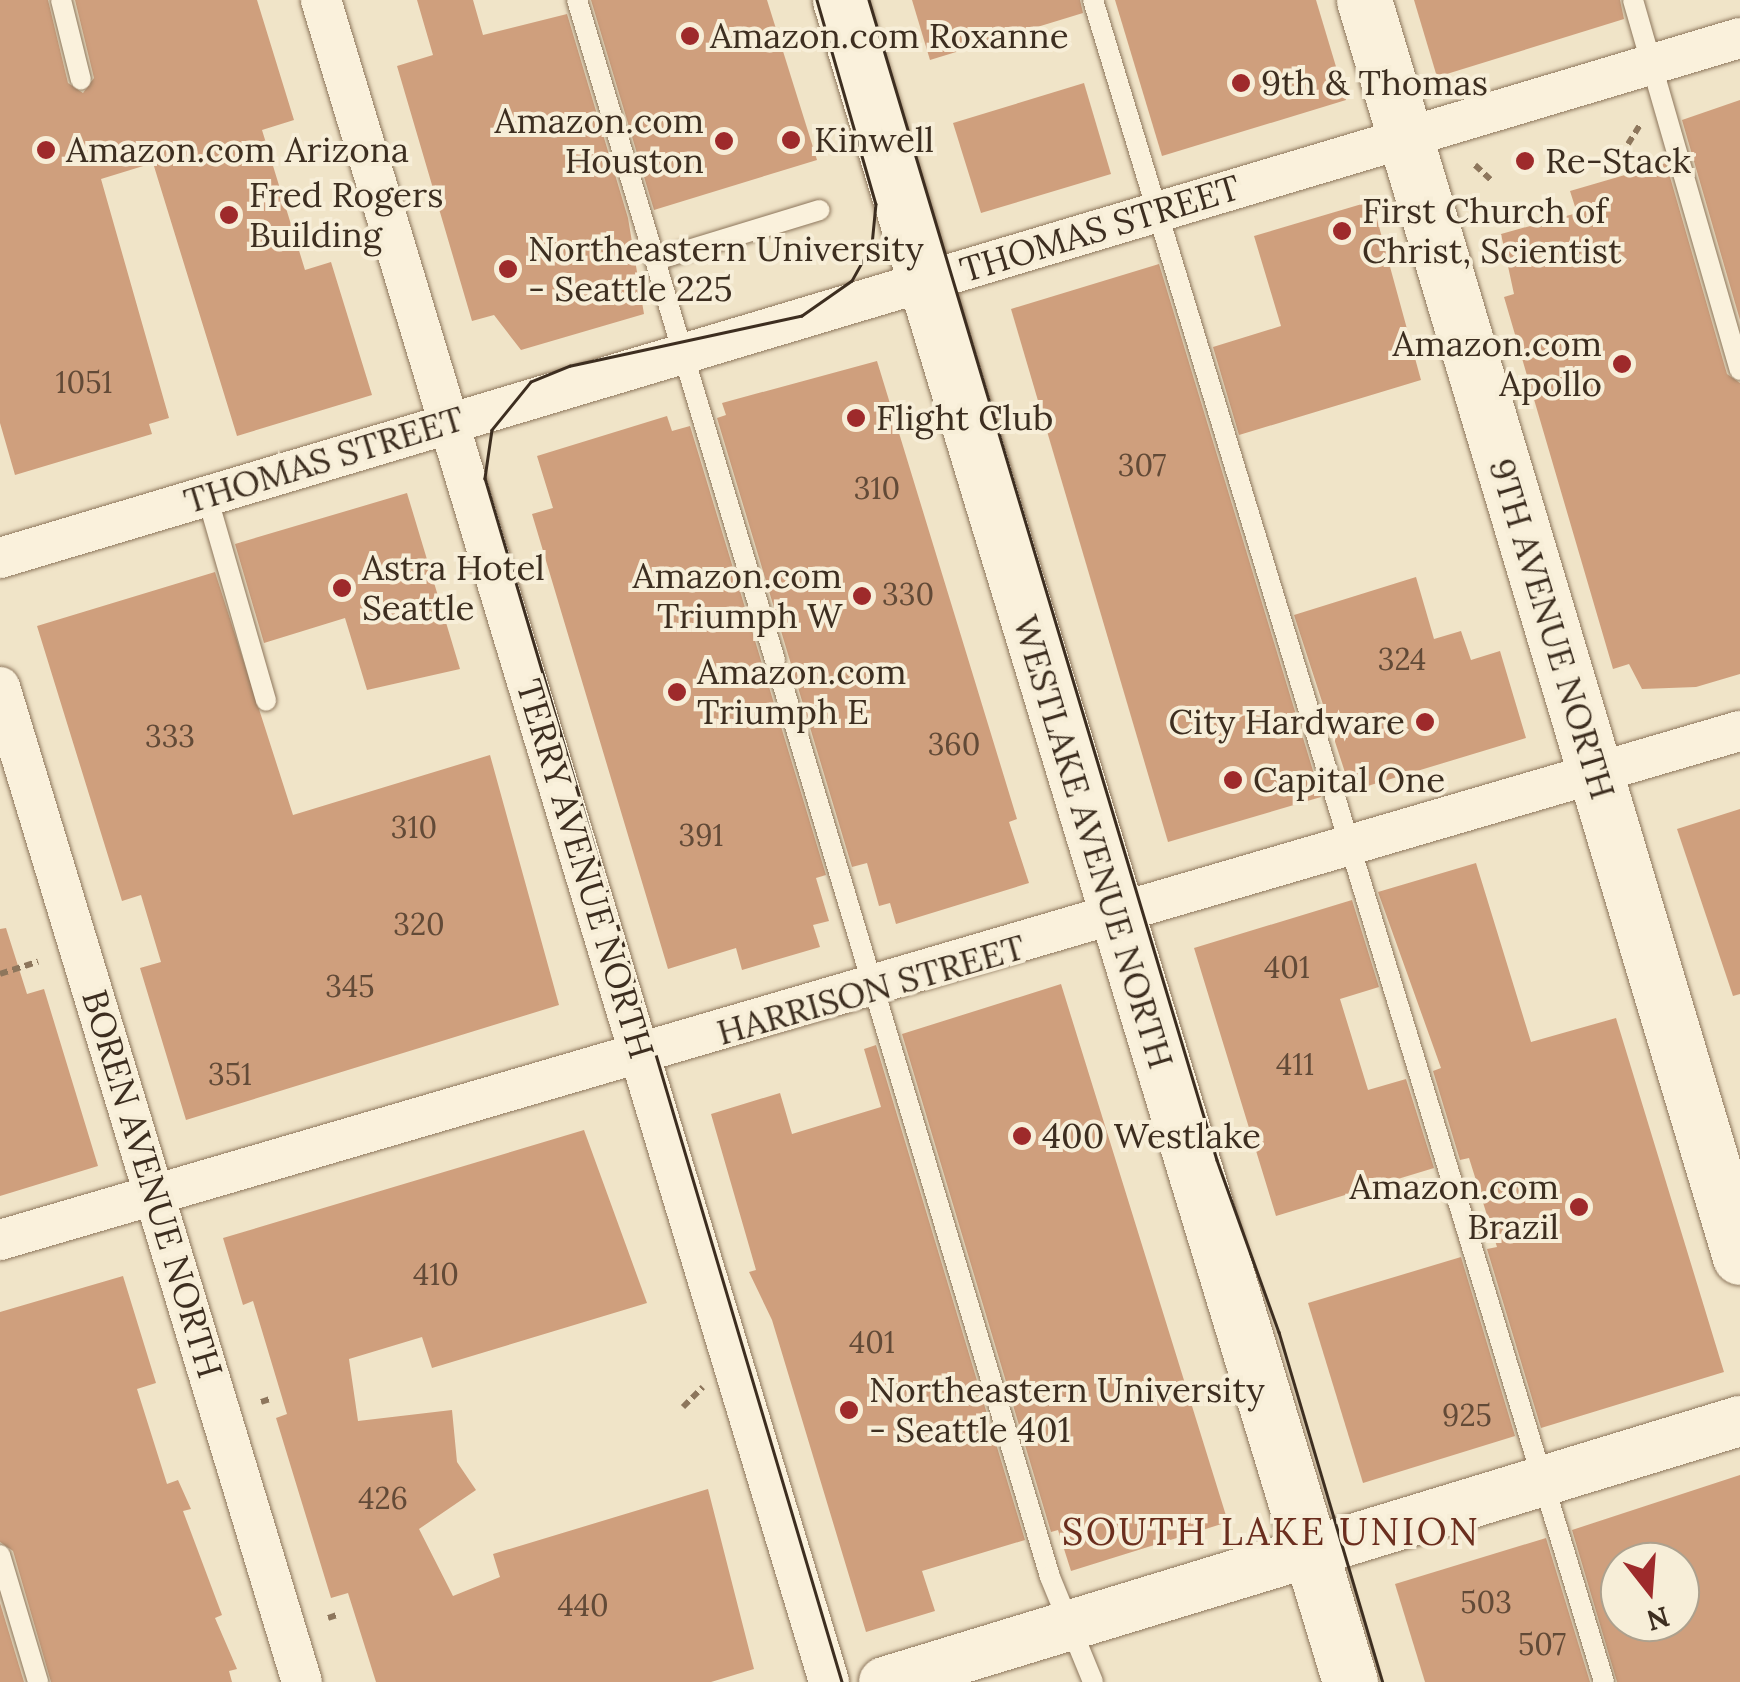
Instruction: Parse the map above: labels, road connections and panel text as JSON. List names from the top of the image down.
{
  "streets": {
    "main road": ["9TH AVENUE NORTH", "WESTLAKE AVENUE NORTH"],
    "street": [
      "THOMAS STREET",
      "TERRY AVENUE NORTH",
      "HARRISON STREET",
      "BOREN AVENUE NORTH"
    ]
  },
  "crossings": [
    ["THOMAS STREET", "9TH AVENUE NORTH"],
    ["THOMAS STREET", "WESTLAKE AVENUE NORTH"],
    ["THOMAS STREET", "TERRY AVENUE NORTH"],
    ["9TH AVENUE NORTH", "HARRISON STREET"],
    ["WESTLAKE AVENUE NORTH", "HARRISON STREET"],
    ["TERRY AVENUE NORTH", "HARRISON STREET"],
    ["HARRISON STREET", "BOREN AVENUE NORTH"]
  ],
  "districts": ["SOUTH LAKE UNION"],
  "places": [
    "Amazon.com Roxanne",
    "9th & Thomas",
    "Kinwell",
    "Amazon.com Houston",
    "Amazon.com Arizona",
    "Re-Stack",
    "Fred Rogers Building",
    "First Church of Christ, Scientist",
    "Northeastern University - Seattle 225",
    "Amazon.com Apollo",
    "Flight Club",
    "Astra Hotel Seattle",
    "Amazon.com Triumph W",
    "Amazon.com Triumph E",
    "City Hardware",
    "Capital One",
    "400 Westlake",
    "Amazon.com Brazil",
    "Northeastern University - Seattle 401"
  ],
  "house_numbers": [
    "1051",
    "307",
    "310",
    "330",
    "324",
    "333",
    "360",
    "310",
    "391",
    "320",
    "401",
    "345",
    "411",
    "351",
    "410",
    "401",
    "925",
    "426",
    "503",
    "440",
    "507"
  ],
  "north": "bottom"
}
